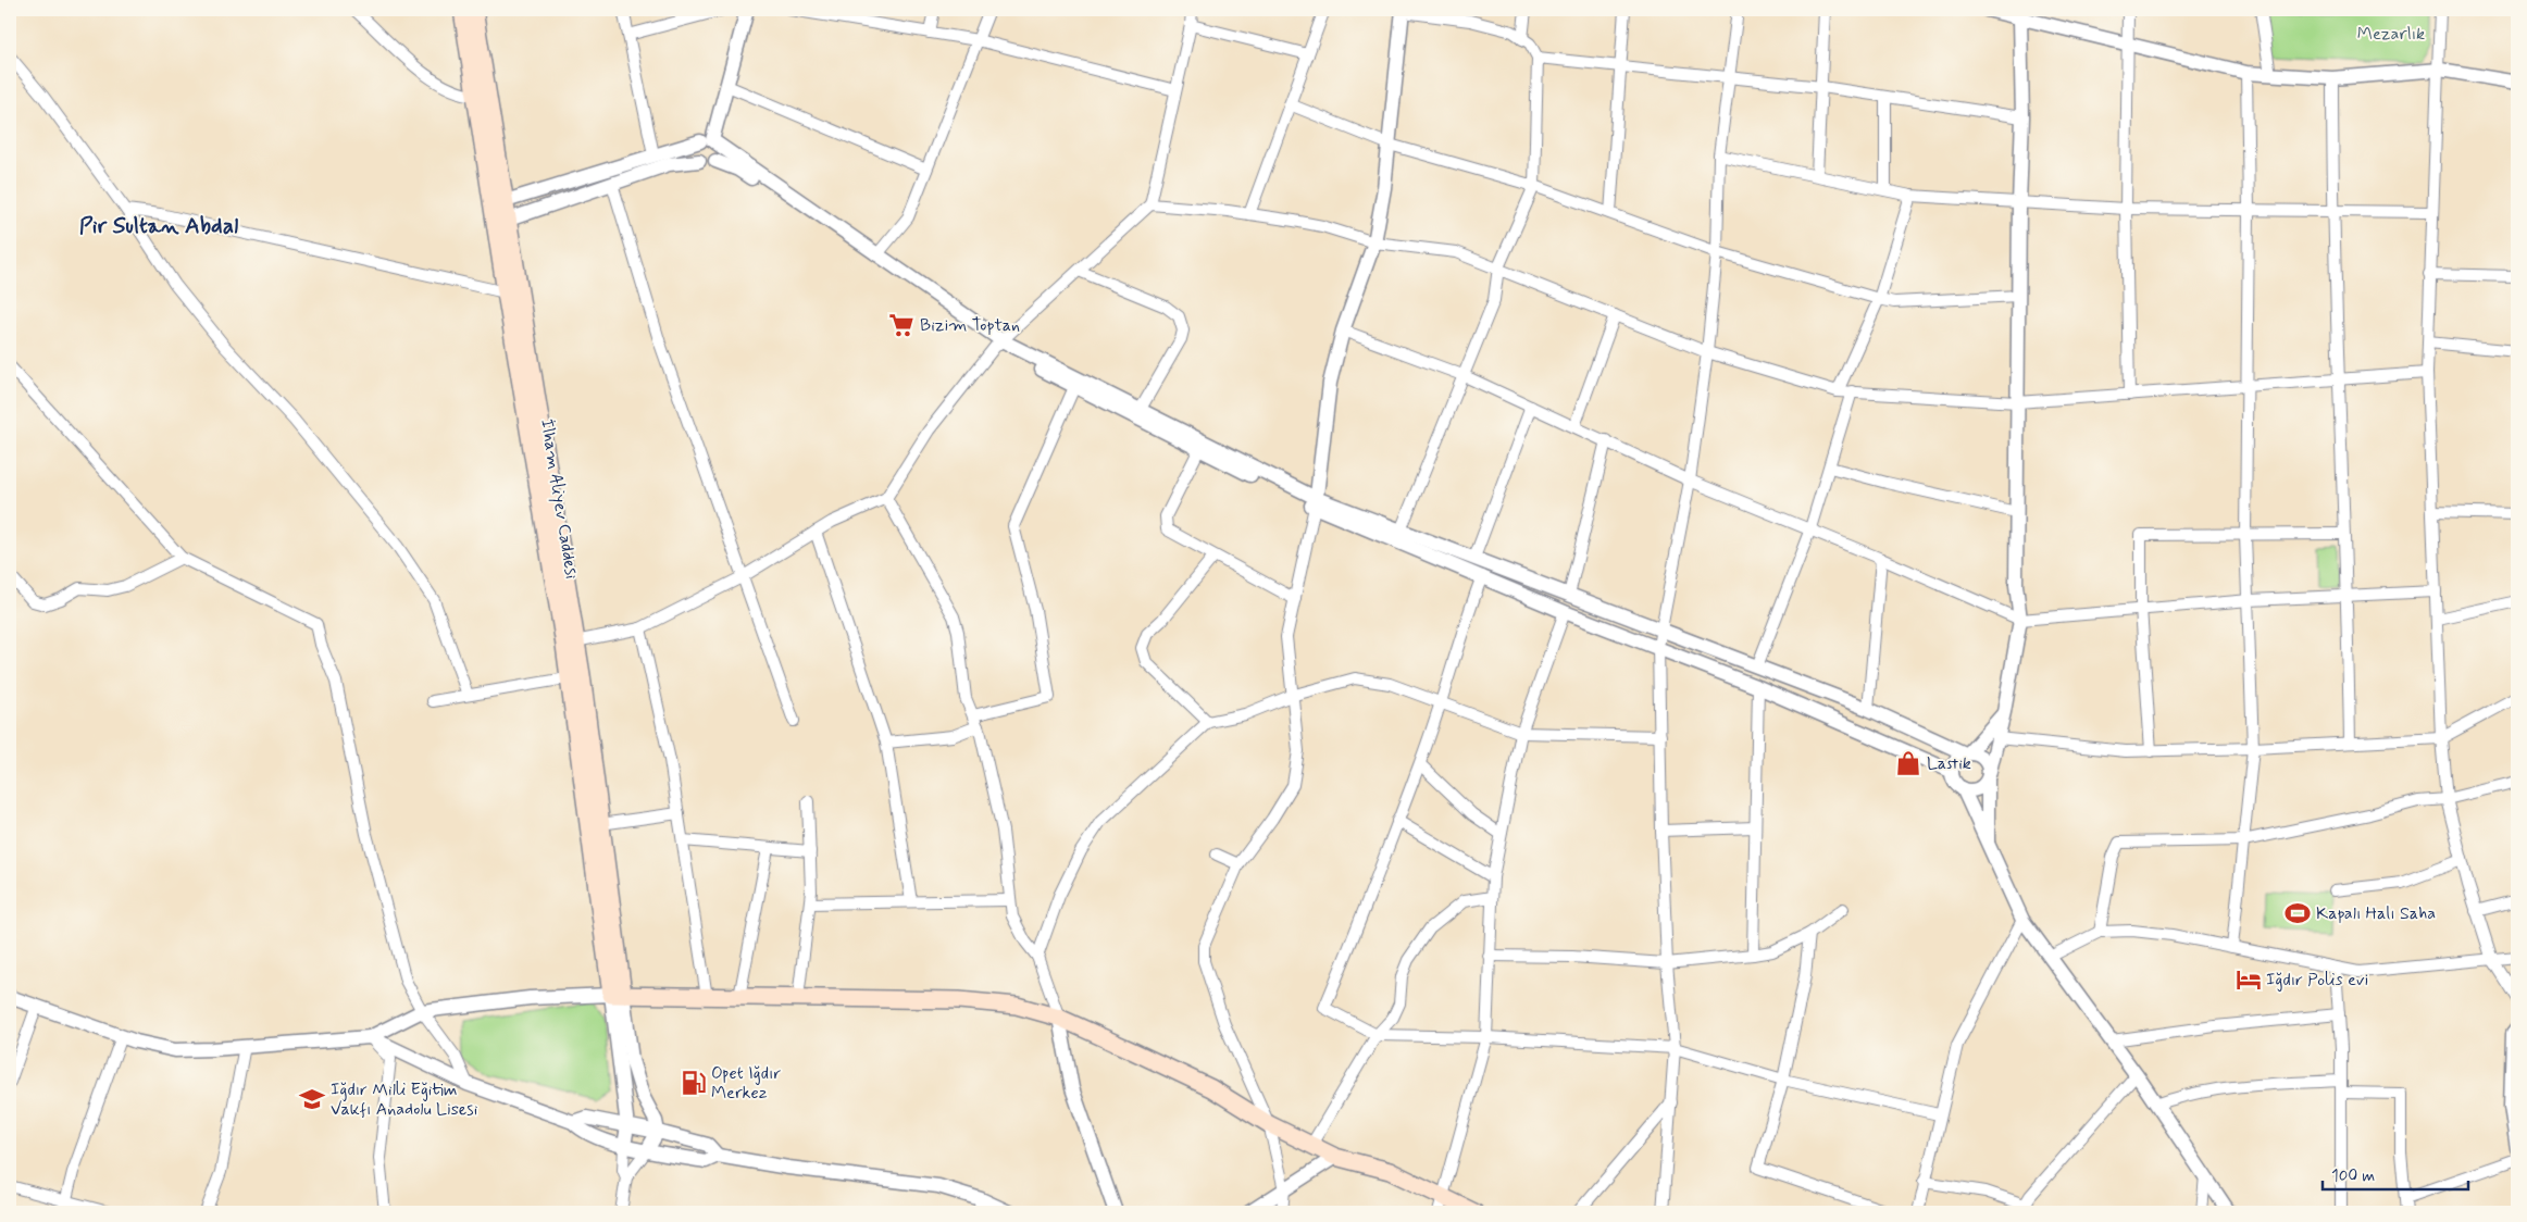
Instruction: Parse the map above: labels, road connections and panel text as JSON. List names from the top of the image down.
{
  "streets": {
    "main road": ["İlham Aliyev Caddesi"]
  },
  "districts": ["Pir Sultan Abdal"],
  "parks": ["Mezarlık"],
  "places": {
    "supermarket": ["Bizim Toptan"],
    "shop": ["Lastik"],
    "sports": ["Kapalı Halı Saha"],
    "hotel": ["Iğdır Polis evi"],
    "fuel station": ["Opet Iğdır Merkez"],
    "school or university": ["Iğdır Milli Eğitim Vakfı Anadolu Lisesi"]
  },
  "scale_bar": "100 m"
}
